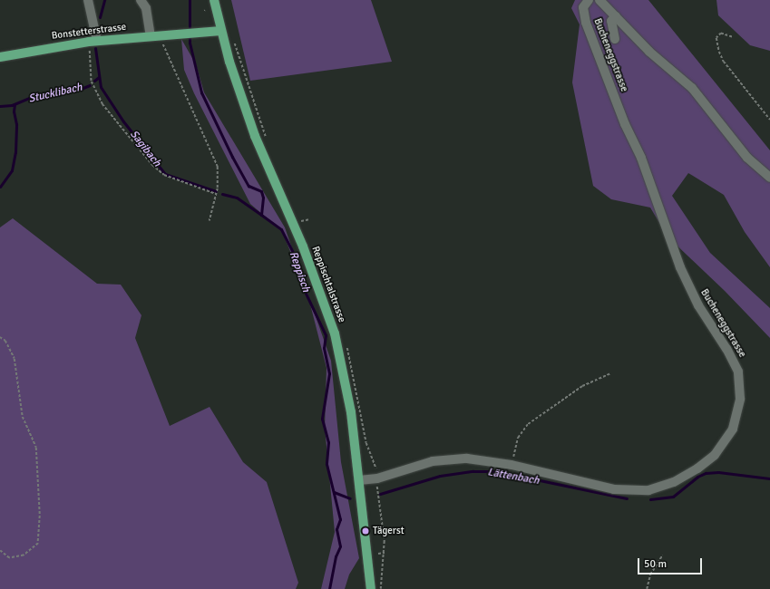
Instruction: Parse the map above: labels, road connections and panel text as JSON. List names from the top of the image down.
{
  "streets": {
    "main road": ["Bonstetterstrasse", "Reppischtalstrasse"],
    "street": ["Bucheneggstrasse"]
  },
  "crossings": [
    ["Bonstetterstrasse", "Reppischtalstrasse"],
    ["Bucheneggstrasse", "Reppischtalstrasse"]
  ],
  "water": [
    "Stucklibach",
    "Sagibach",
    "Reppisch",
    "Lättenbach"
  ],
  "places": ["Tägerst"],
  "scale_bar": "50 m"
}
